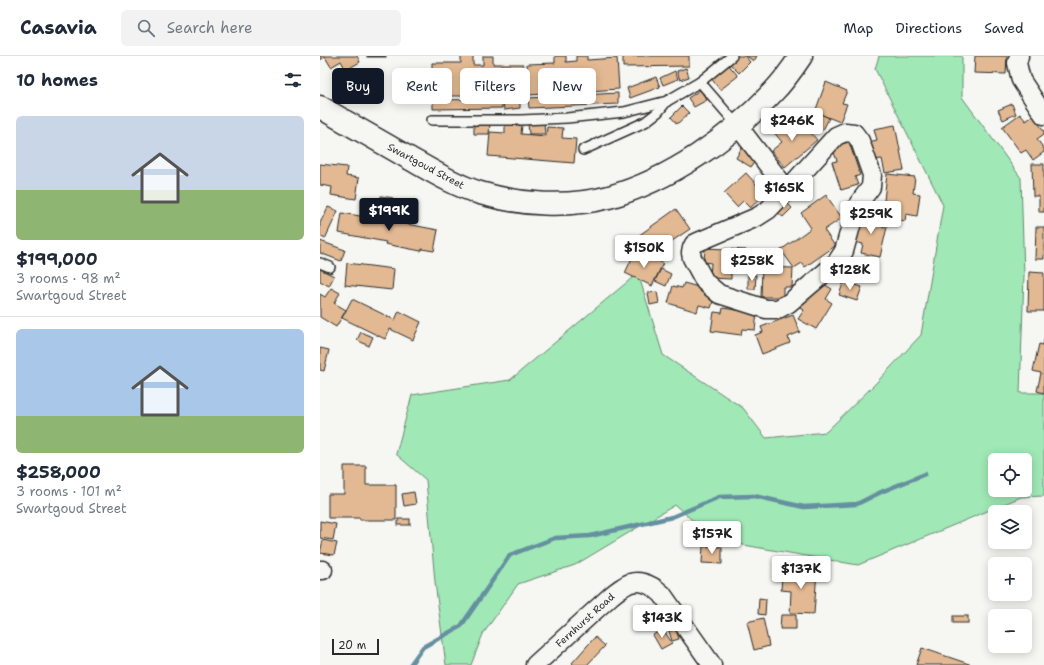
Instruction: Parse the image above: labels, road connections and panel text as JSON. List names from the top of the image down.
{
  "streets": {
    "street": ["Swartgoud Street", "Fernhurst Road"]
  },
  "scale_bar": "20 m",
  "page": {
    "header": "Casavia",
    "search": "Search here",
    "nav": ["Map", "Directions", "Saved"],
    "heading": "10 homes",
    "chip": [
      "Buy",
      "Rent",
      "Filters",
      "New"
    ],
    "list": [
      {
        "name": "$199,000",
        "note": "3 rooms · 98 m² · Swartgoud Street"
      },
      {
        "name": "$258,000",
        "note": "3 rooms · 101 m² · Swartgoud Street"
      }
    ],
    "price": [
      "$246K",
      "$165K",
      "$199K",
      "$259K",
      "$150K",
      "$258K",
      "$128K",
      "$157K",
      "$137K",
      "$143K"
    ],
    "map_buttons": ["+", "−"],
    "scale": "20 m"
  }
}
